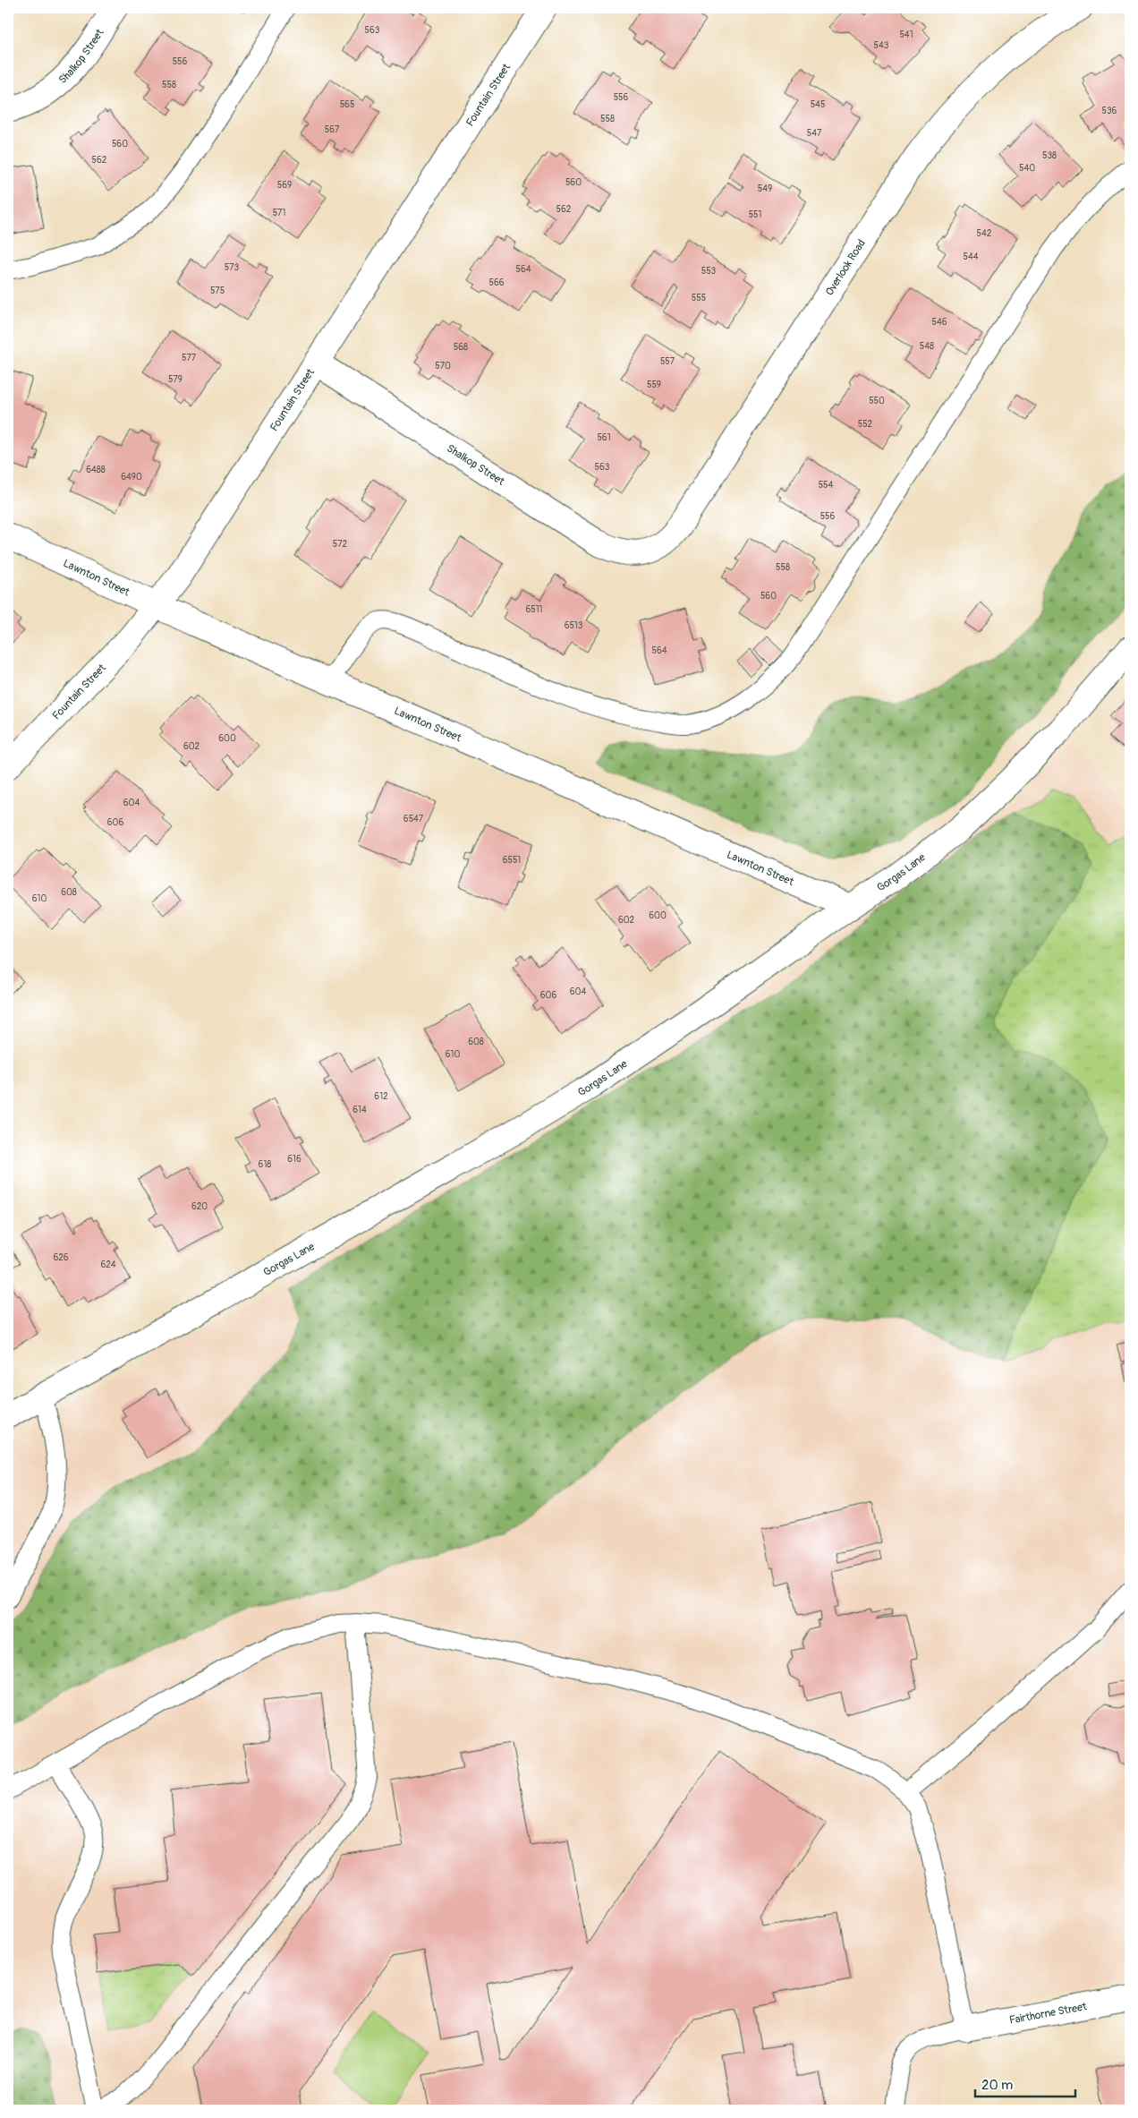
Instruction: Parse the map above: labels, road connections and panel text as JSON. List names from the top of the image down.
{
  "streets": {
    "street": [
      "Shalkop Street",
      "Fountain Street",
      "Overlook Road",
      "Lawnton Street",
      "Gorgas Lane",
      "Fairthorne Street"
    ]
  },
  "crossings": [
    ["Shalkop Street", "Fountain Street"],
    ["Shalkop Street", "Overlook Road"],
    ["Fountain Street", "Lawnton Street"],
    ["Lawnton Street", "Gorgas Lane"]
  ],
  "house_numbers": [
    "563",
    "541",
    "543",
    "556",
    "558",
    "556",
    "565",
    "545",
    "536",
    "558",
    "567",
    "547",
    "560",
    "538",
    "562",
    "540",
    "560",
    "569",
    "549",
    "562",
    "571",
    "551",
    "542",
    "544",
    "573",
    "564",
    "553",
    "566",
    "575",
    "555",
    "546",
    "548",
    "568",
    "577",
    "557",
    "570",
    "579",
    "559",
    "550",
    "552",
    "561",
    "563",
    "6488",
    "6490",
    "554",
    "556",
    "572",
    "558",
    "560",
    "6511",
    "6513",
    "564",
    "600",
    "602",
    "604",
    "6547",
    "606",
    "6551",
    "608",
    "610",
    "600",
    "602",
    "604",
    "606",
    "608",
    "610",
    "612",
    "614",
    "616",
    "618",
    "620",
    "626",
    "624"
  ],
  "scale_bar": "20 m"
}
